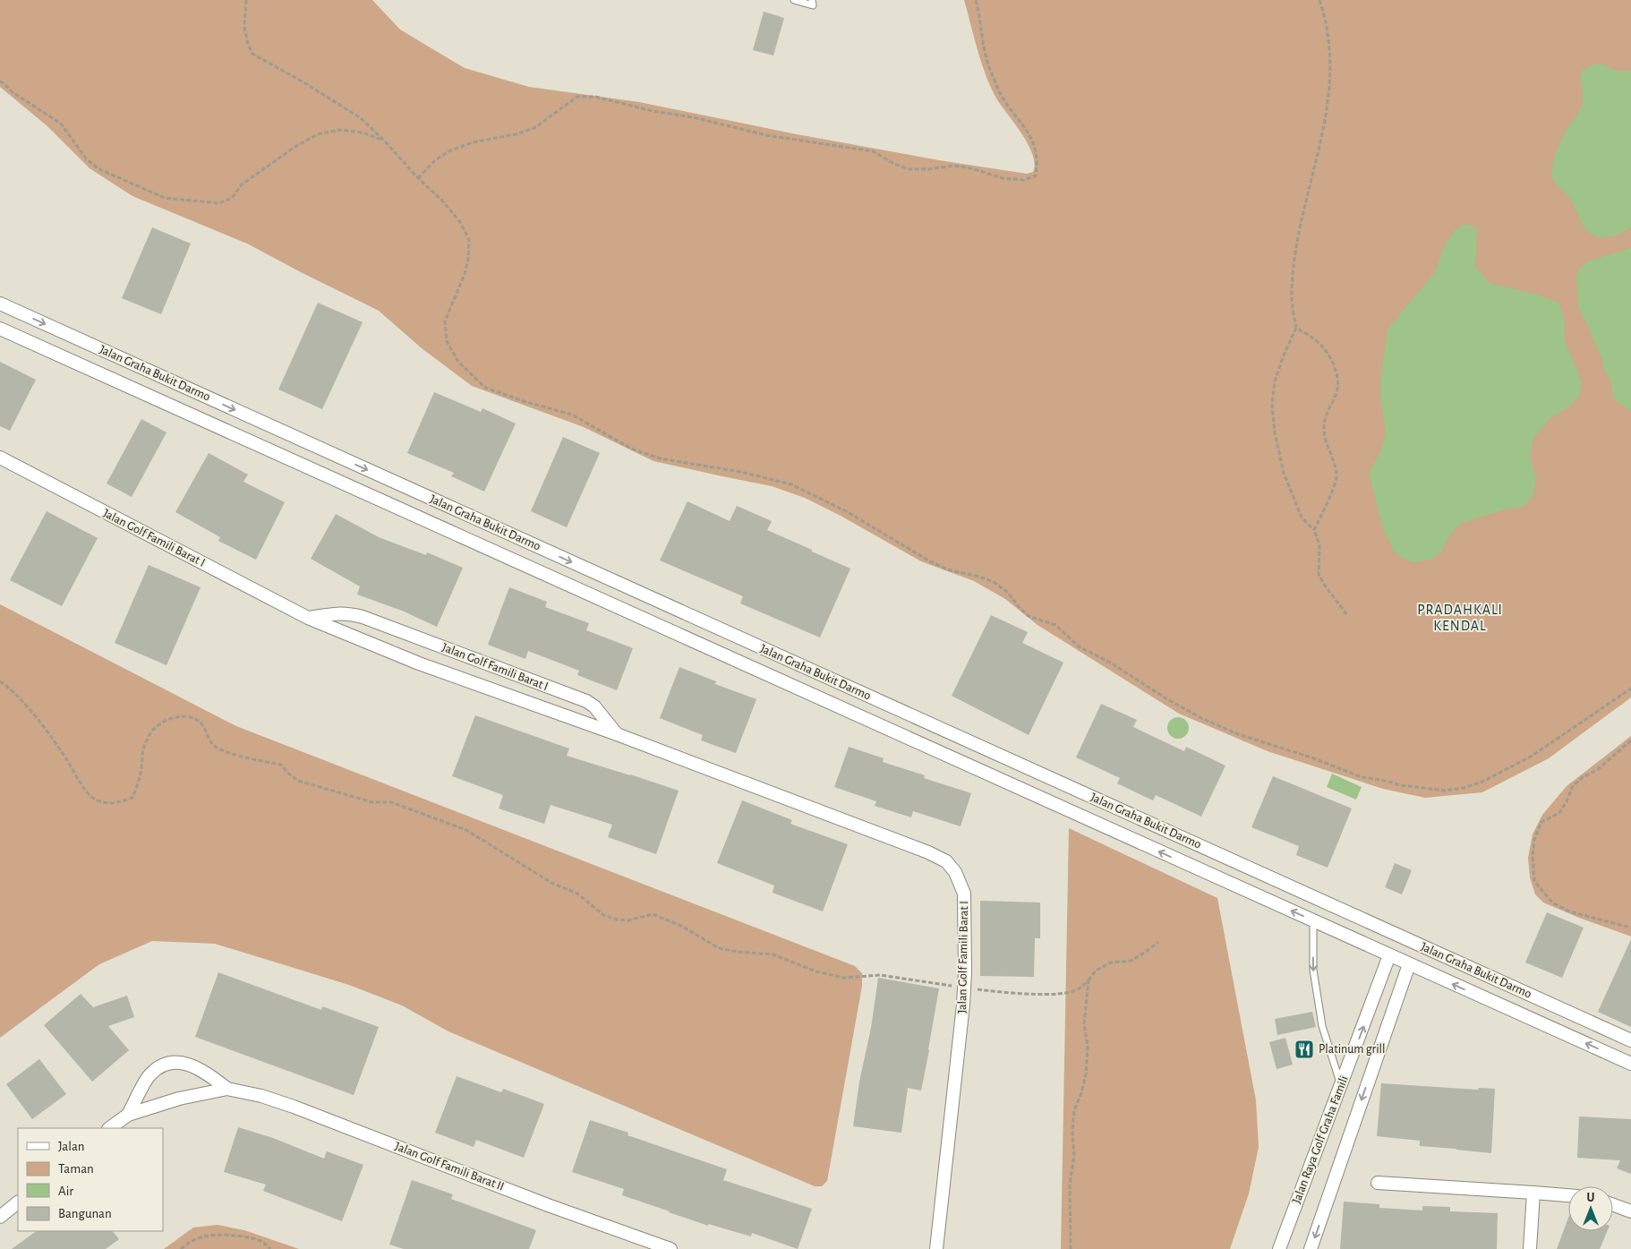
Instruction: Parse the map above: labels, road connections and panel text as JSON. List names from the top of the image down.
{
  "streets": {
    "street": [
      "Jalan Graha Bukit Darmo",
      "Jalan Golf Famili Barat I",
      "Jalan Raya Golf Graha Famili",
      "Jalan Golf Famili Barat II"
    ]
  },
  "crossings": [
    ["Jalan Graha Bukit Darmo", "Jalan Raya Golf Graha Famili"]
  ],
  "districts": ["PRADAHKALI KENDAL"],
  "places": {
    "restaurant": ["Platinum grill"]
  },
  "legend": [
    "Jalan",
    "Taman",
    "Air",
    "Bangunan"
  ],
  "north": "top"
}
